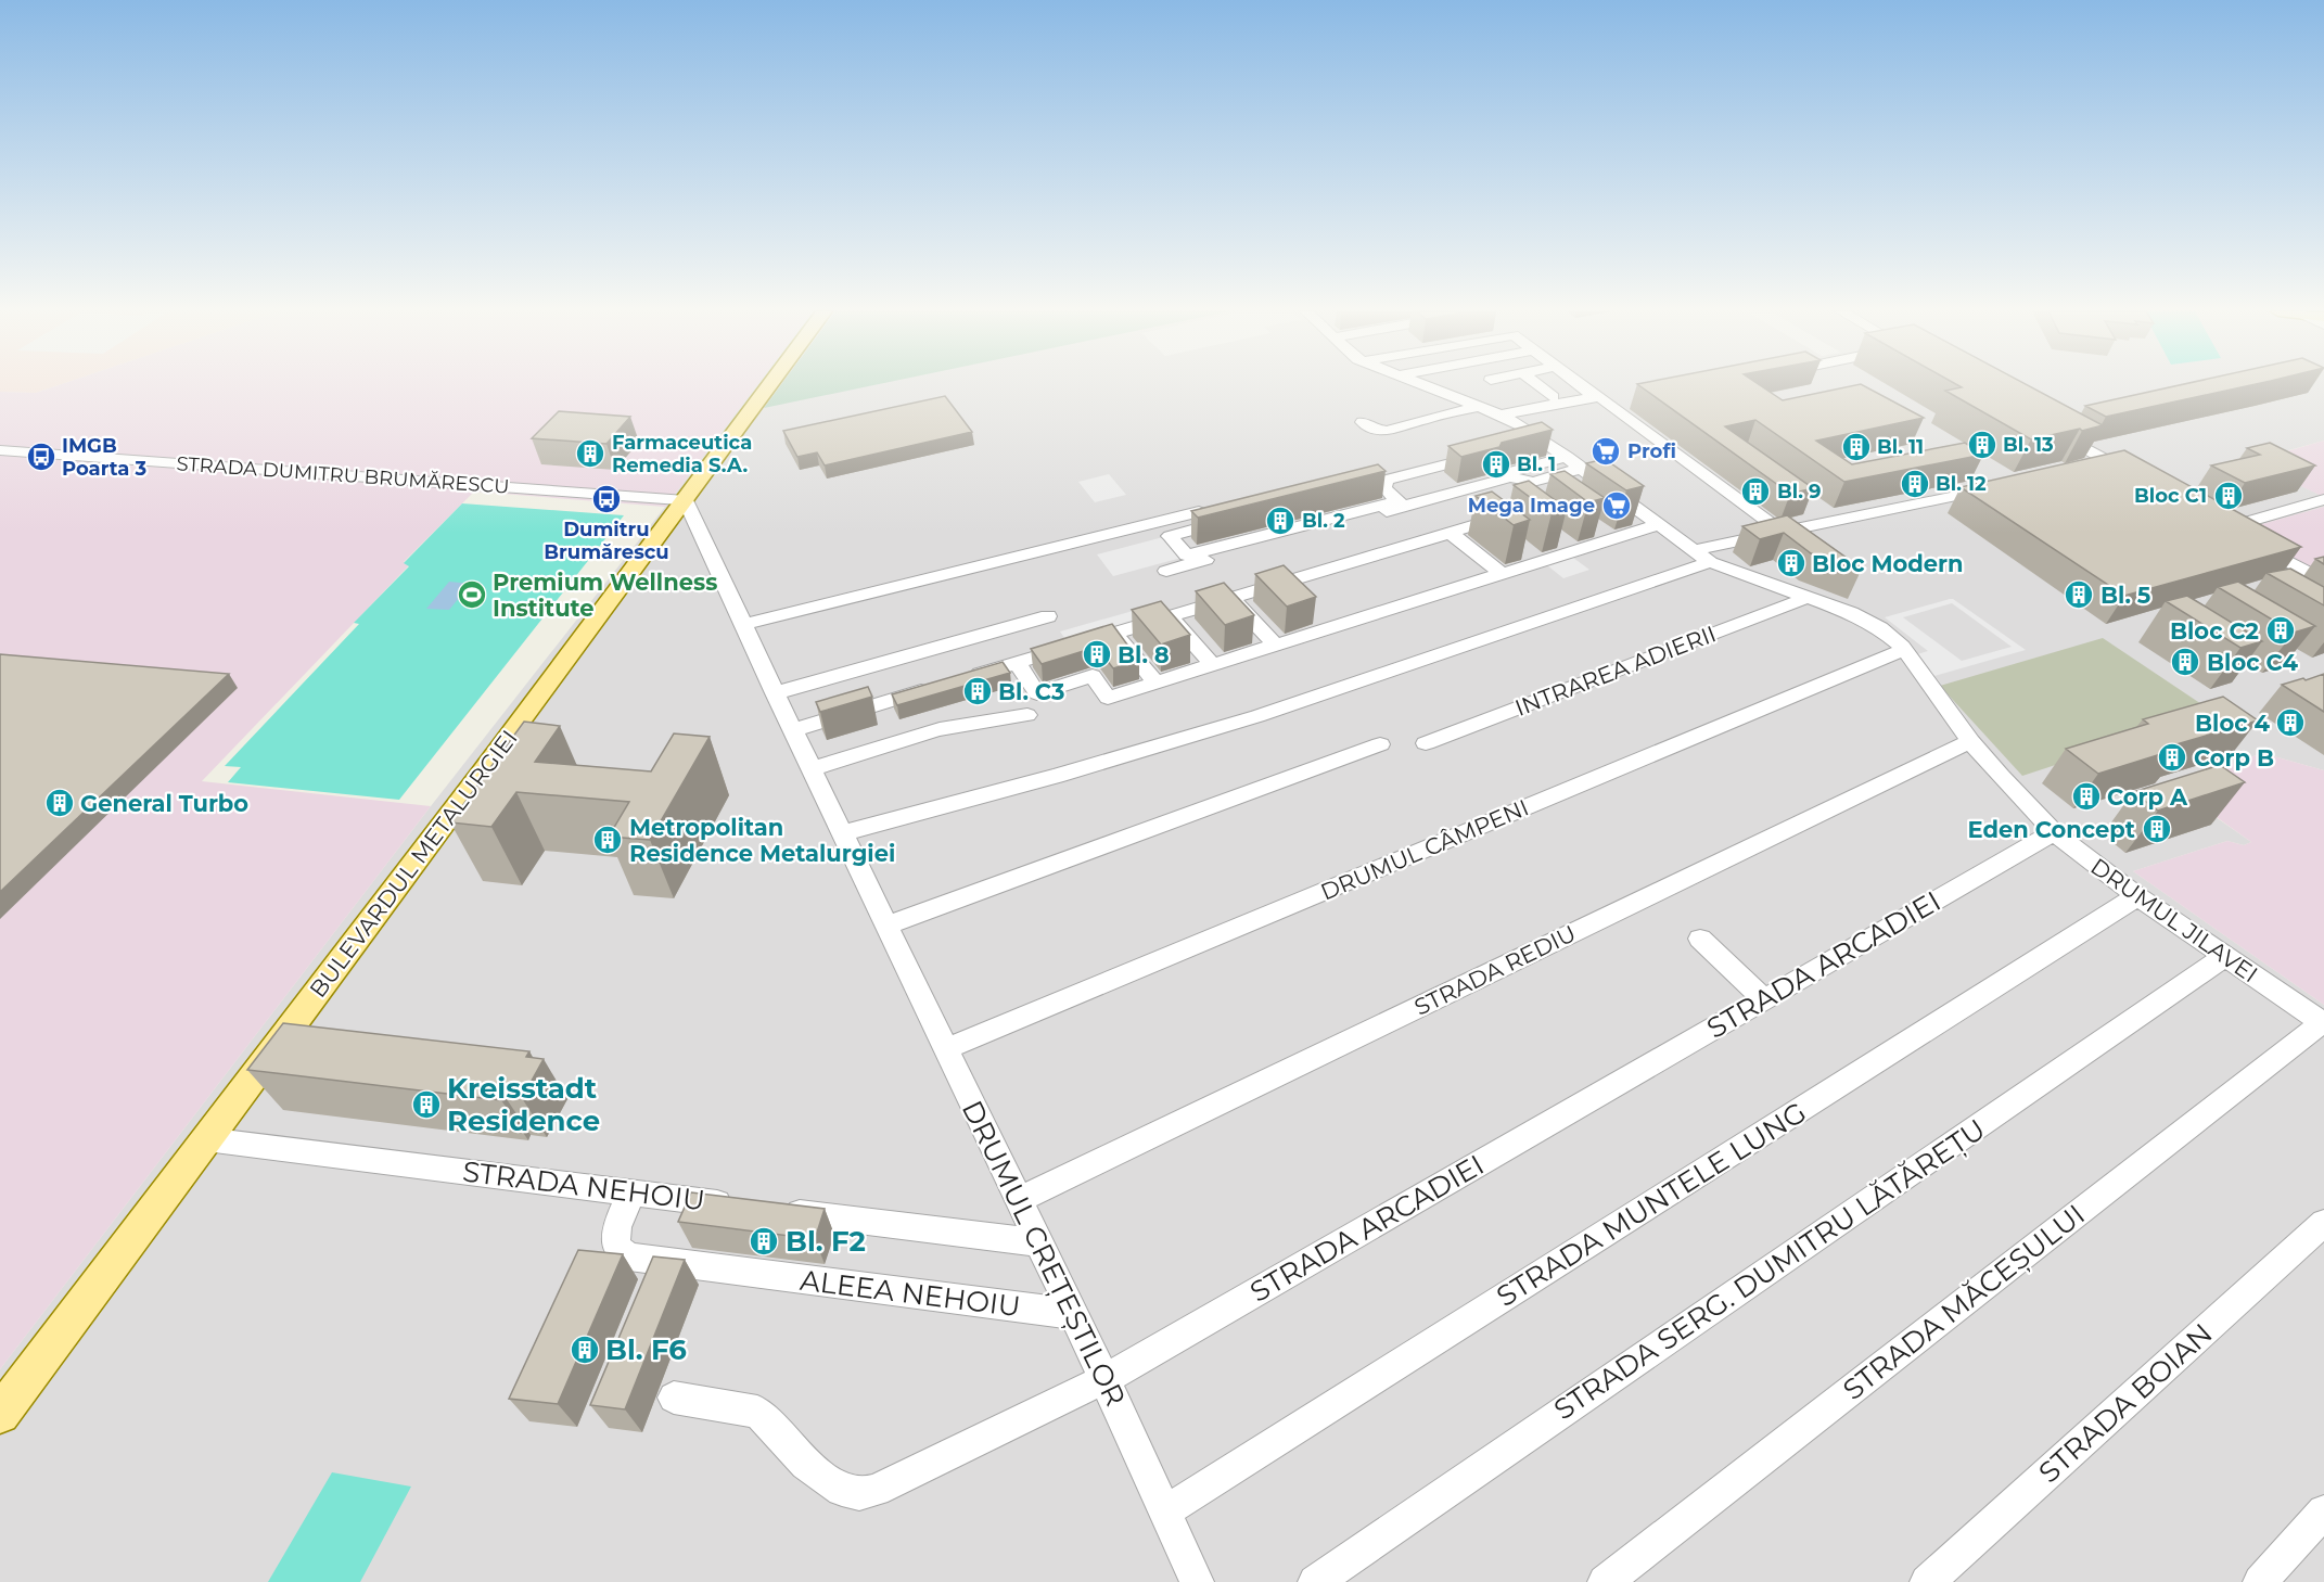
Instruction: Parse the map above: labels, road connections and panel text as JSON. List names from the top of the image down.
{
  "streets": {
    "main road": ["BULEVARDUL METALURGIEI"],
    "street": [
      "STRADA DUMITRU BRUMĂRESCU",
      "INTRAREA ADIERII",
      "DRUMUL CÂMPENI",
      "DRUMUL JILAVEI",
      "STRADA ARCADIEI",
      "STRADA REDIU",
      "STRADA NEHOIU",
      "STRADA MUNTELE LUNG",
      "DRUMUL CREȚEȘTILOR",
      "STRADA SERG. DUMITRU LĂTĂREȚU",
      "ALEEA NEHOIU",
      "STRADA MĂCEȘULUI",
      "STRADA BOIAN"
    ]
  },
  "crossings": [
    ["STRADA DUMITRU BRUMĂRESCU", "BULEVARDUL METALURGIEI"],
    ["STRADA DUMITRU BRUMĂRESCU", "DRUMUL CREȚEȘTILOR"],
    ["INTRAREA ADIERII", "DRUMUL JILAVEI"],
    ["DRUMUL CÂMPENI", "DRUMUL JILAVEI"],
    ["DRUMUL CÂMPENI", "DRUMUL CREȚEȘTILOR"],
    ["BULEVARDUL METALURGIEI", "STRADA NEHOIU"],
    ["BULEVARDUL METALURGIEI", "DRUMUL CREȚEȘTILOR"],
    ["DRUMUL JILAVEI", "STRADA ARCADIEI"],
    ["DRUMUL JILAVEI", "STRADA REDIU"],
    ["DRUMUL JILAVEI", "STRADA MUNTELE LUNG"],
    ["DRUMUL JILAVEI", "STRADA SERG. DUMITRU LĂTĂREȚU"],
    ["DRUMUL JILAVEI", "STRADA MĂCEȘULUI"],
    ["STRADA ARCADIEI", "DRUMUL CREȚEȘTILOR"],
    ["STRADA REDIU", "DRUMUL CREȚEȘTILOR"],
    ["STRADA NEHOIU", "DRUMUL CREȚEȘTILOR"],
    ["STRADA NEHOIU", "ALEEA NEHOIU"],
    ["STRADA MUNTELE LUNG", "DRUMUL CREȚEȘTILOR"],
    ["DRUMUL CREȚEȘTILOR", "ALEEA NEHOIU"]
  ],
  "places": {
    "building": [
      "Bl. 13",
      "Bl. 11",
      "Farmaceutica Remedia S.A.",
      "Bl. 1",
      "Bl. 12",
      "Bl. 9",
      "Bloc C1",
      "Bl. 2",
      "Bloc Modern",
      "Bl. 5",
      "Bloc C2",
      "Bl. 8",
      "Bloc C4",
      "Bl. C3",
      "Bloc 4",
      "Corp B",
      "Corp A",
      "General Turbo",
      "Eden Concept",
      "Metropolitan Residence Metalurgiei",
      "Kreisstadt Residence",
      "Bl. F2",
      "Bl. F6"
    ],
    "supermarket": ["Profi", "Mega Image"],
    "bus stop": ["IMGB Poarta 3", "Dumitru Brumărescu"],
    "sports": ["Premium Wellness Institute"]
  }
}
